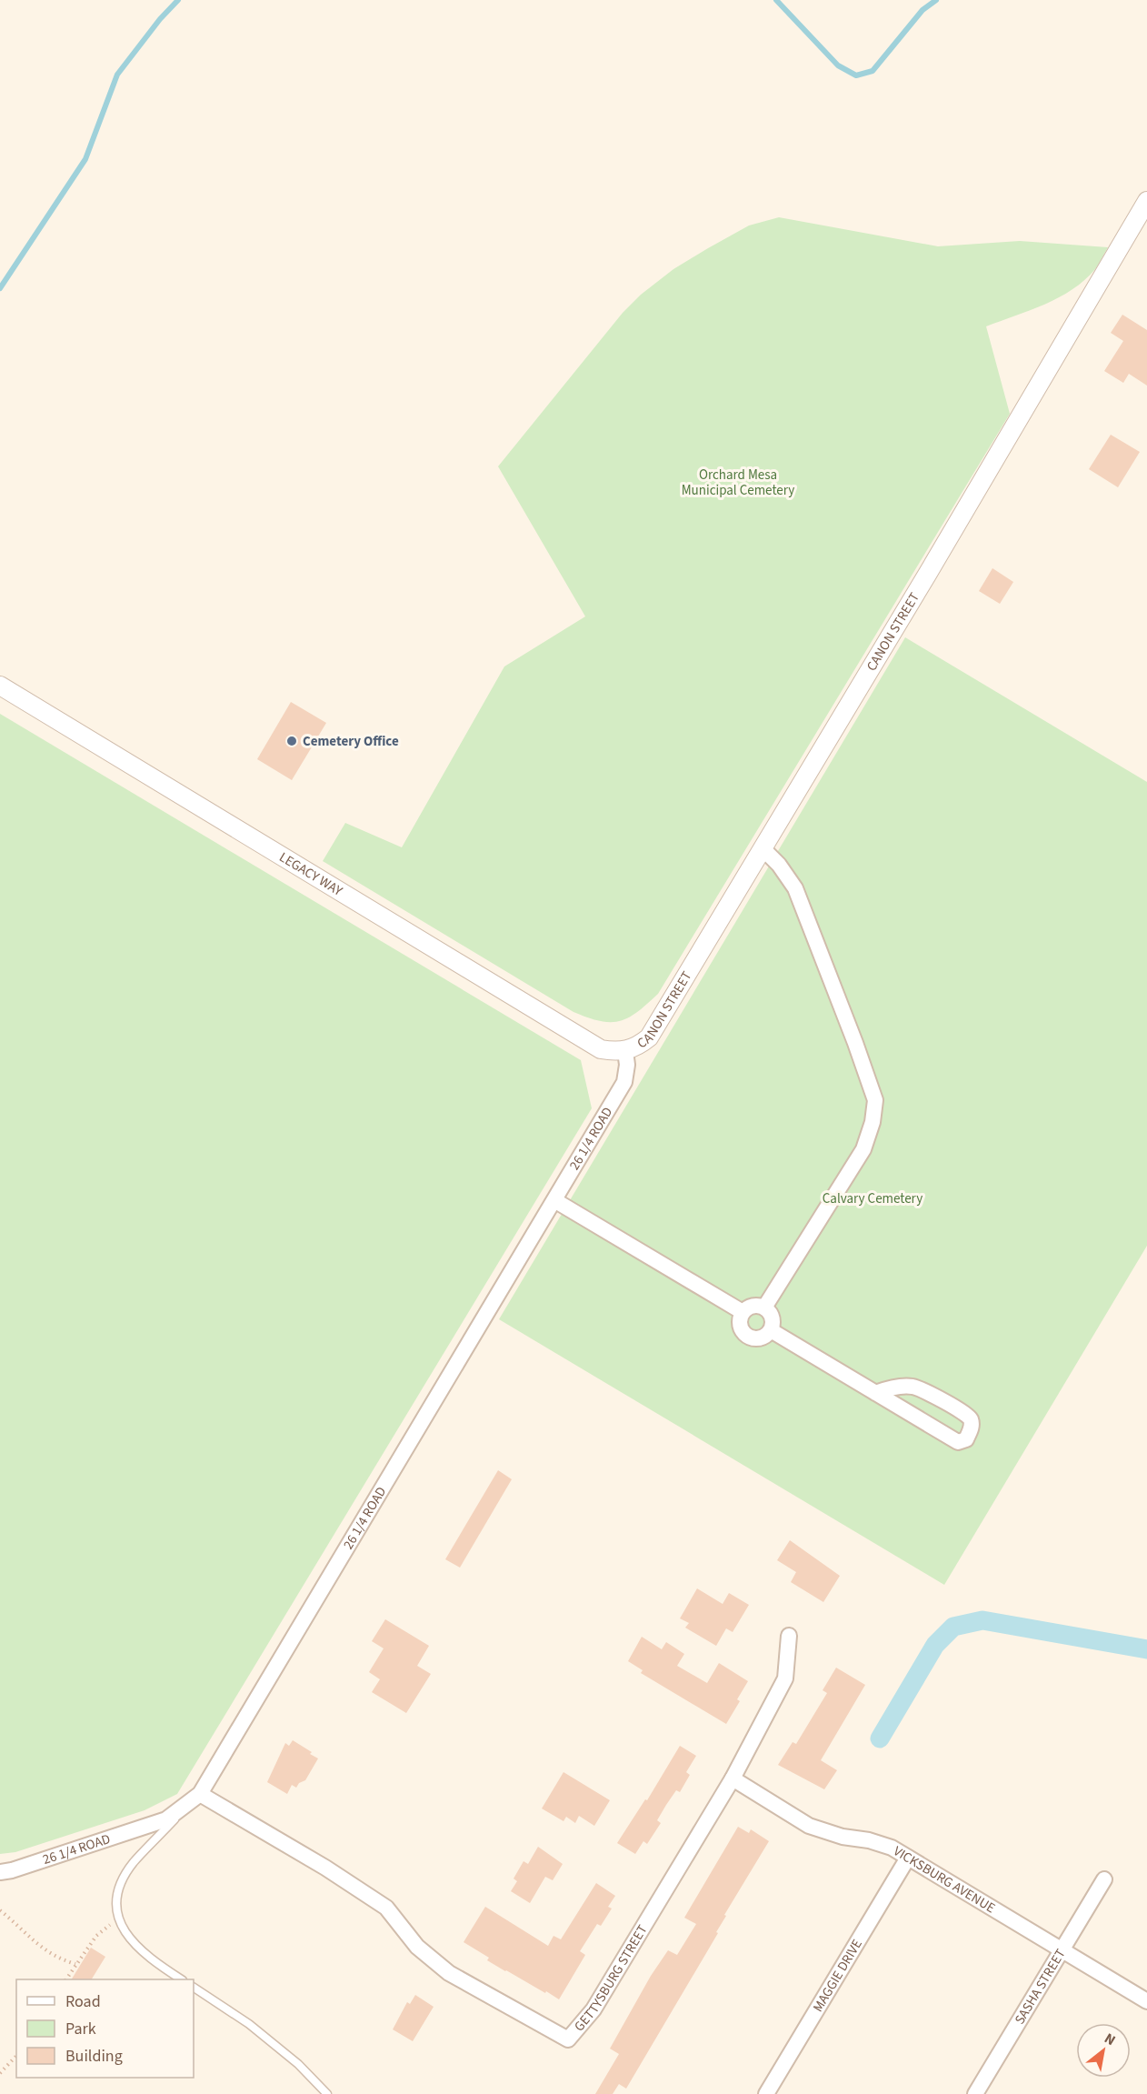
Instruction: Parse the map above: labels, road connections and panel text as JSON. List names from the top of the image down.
{
  "streets": {
    "street": [
      "CANON STREET",
      "LEGACY WAY",
      "26 1/4 ROAD",
      "VICKSBURG AVENUE",
      "MAGGIE DRIVE",
      "GETTYSBURG STREET",
      "SASHA STREET"
    ]
  },
  "crossings": [
    ["CANON STREET", "LEGACY WAY"],
    ["CANON STREET", "26 1/4 ROAD"],
    ["LEGACY WAY", "26 1/4 ROAD"],
    ["26 1/4 ROAD", "GETTYSBURG STREET"],
    ["VICKSBURG AVENUE", "MAGGIE DRIVE"],
    ["VICKSBURG AVENUE", "GETTYSBURG STREET"],
    ["VICKSBURG AVENUE", "SASHA STREET"]
  ],
  "parks": ["Orchard Mesa Municipal Cemetery", "Calvary Cemetery"],
  "places": ["Cemetery Office"],
  "legend": ["Road", "Park", "Building"],
  "north": "top right"
}
